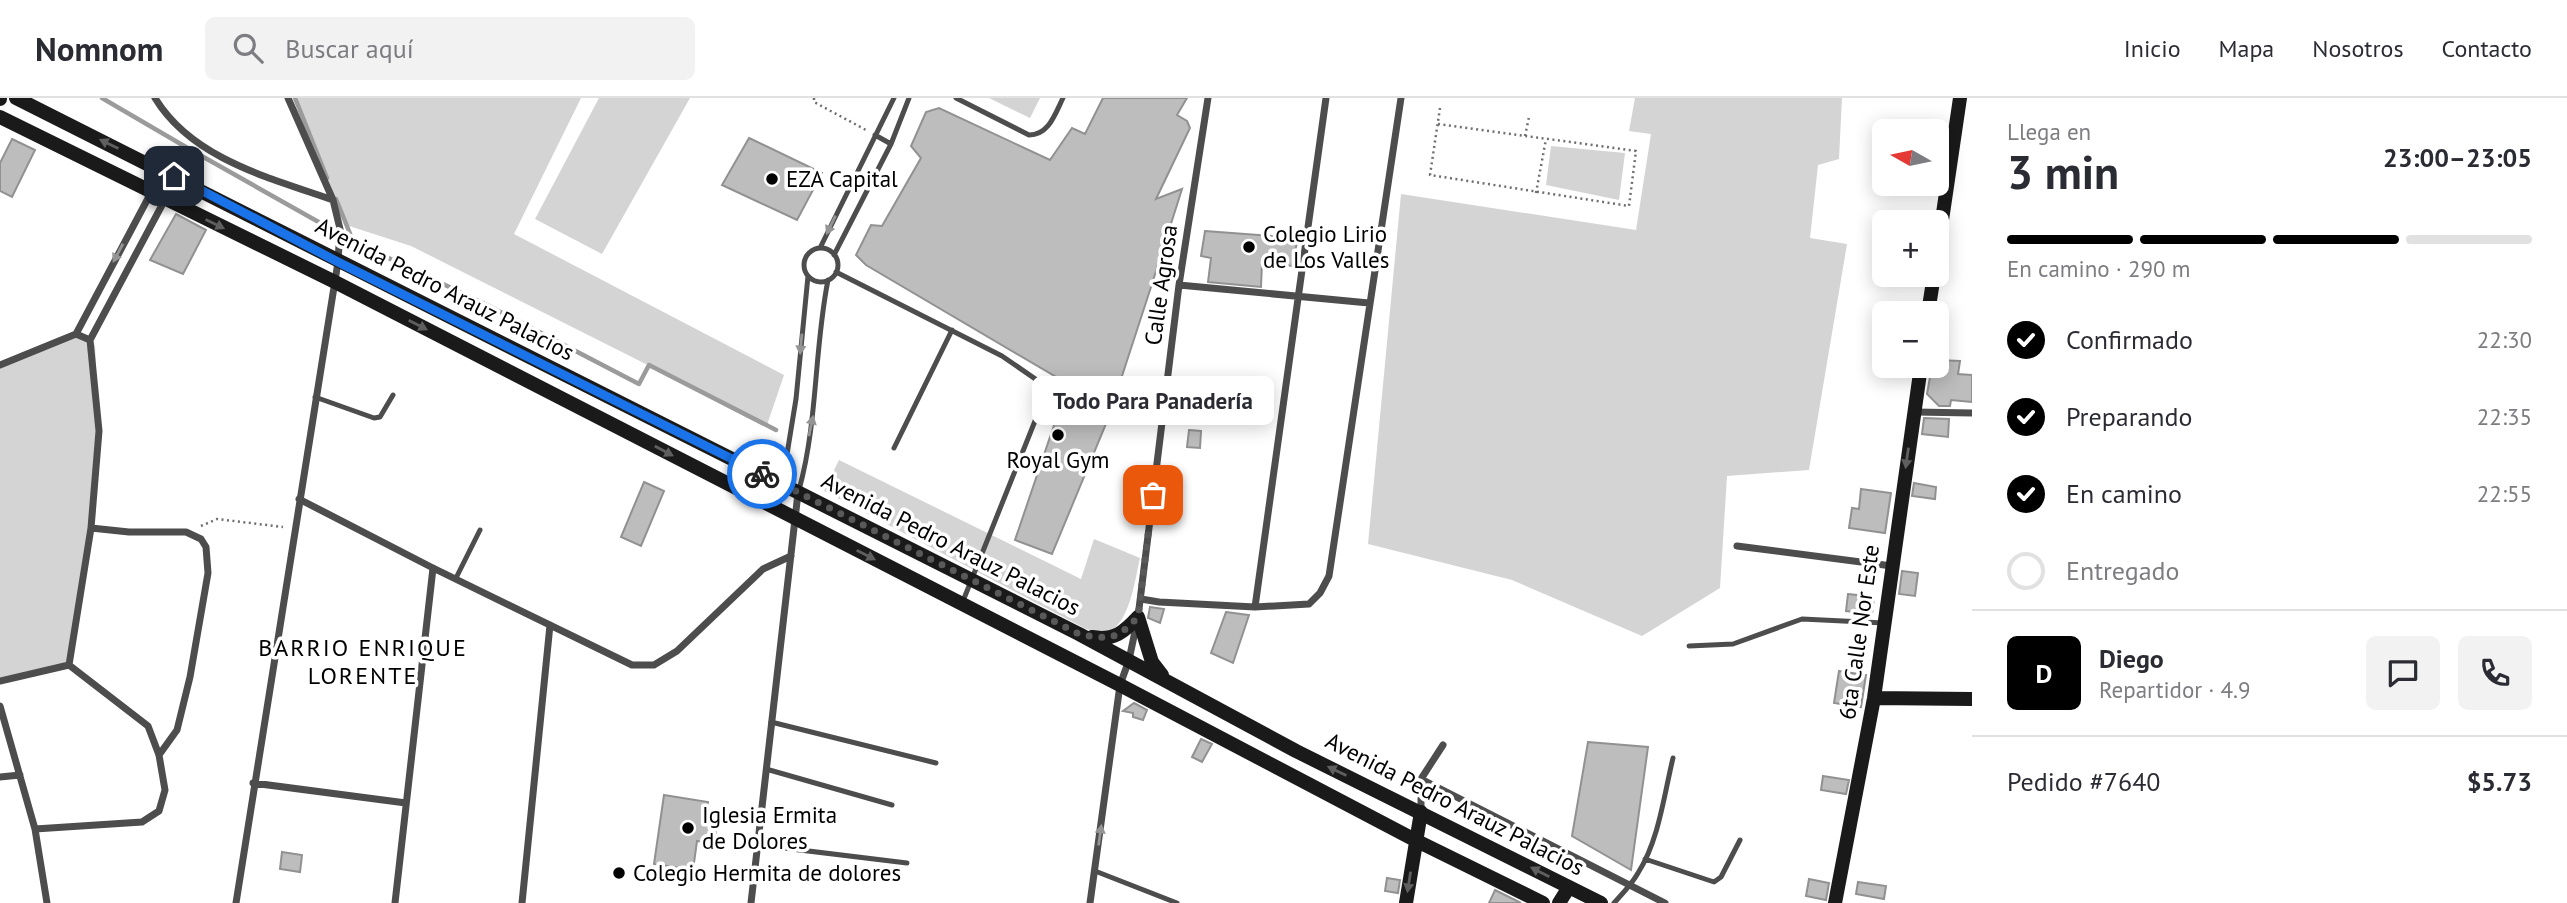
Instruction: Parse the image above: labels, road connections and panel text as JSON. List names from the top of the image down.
{
  "streets": {
    "street": ["Calle Agrosa", "Avenida Pedro Arauz Palacios", "6ta Calle Nor Este"]
  },
  "crossings": [
    ["Calle Agrosa", "Avenida Pedro Arauz Palacios"]
  ],
  "districts": ["BARRIO ENRIQUE LORENTE"],
  "places": [
    "EZA Capital",
    "Colegio Lirio de Los Valles",
    "Royal Gym",
    "Todo Para Panadería",
    "Iglesia Ermita de Dolores",
    "Colegio Hermita de dolores"
  ],
  "north": "left",
  "page": {
    "header": "Nomnom",
    "search": "Buscar aquí",
    "nav": [
      "Inicio",
      "Mapa",
      "Nosotros",
      "Contacto"
    ],
    "heading": ["3 min", "Llega en", "23:00–23:05"],
    "panel": [
      "Diego",
      "Repartidor · 4.9",
      "Pedido #7640",
      "$5.73"
    ],
    "map_buttons": ["+", "−"],
    "bar": "En camino · 290 m",
    "list": [
      ["Confirmado", "22:30"],
      ["Preparando", "22:35"],
      ["En camino", "22:55"],
      "Entregado"
    ],
    "bubble": "Todo Para Panadería",
    "round": "D"
  }
}
